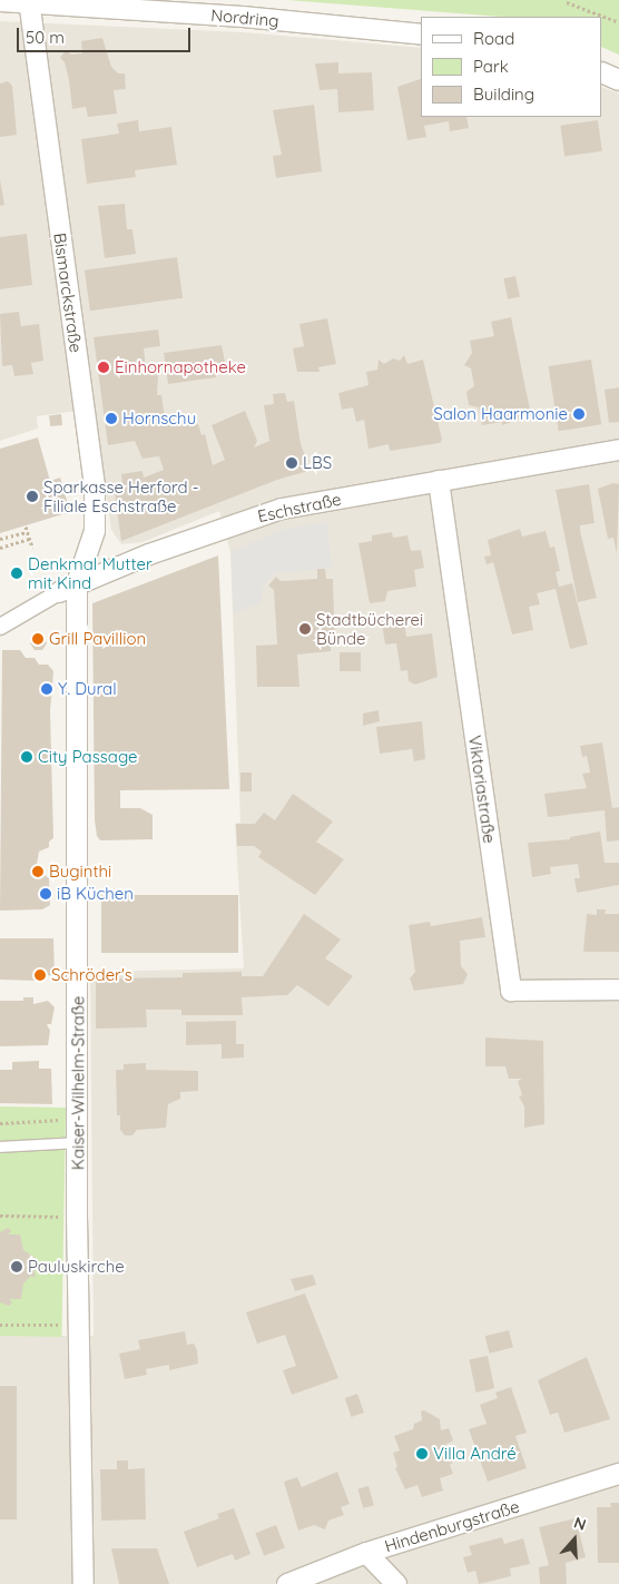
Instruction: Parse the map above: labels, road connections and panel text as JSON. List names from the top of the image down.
{
  "streets": {
    "street": [
      "Nordring",
      "Bismarckstraße",
      "Eschstraße",
      "Viktoriastraße",
      "Kaiser-Wilhelm-Straße",
      "Hindenburgstraße"
    ]
  },
  "crossings": [
    ["Nordring", "Bismarckstraße"],
    ["Bismarckstraße", "Eschstraße"],
    ["Bismarckstraße", "Kaiser-Wilhelm-Straße"],
    ["Eschstraße", "Viktoriastraße"],
    ["Eschstraße", "Kaiser-Wilhelm-Straße"]
  ],
  "places": [
    "Einhornapotheke",
    "Salon Haarmonie",
    "Hornschu",
    "LBS",
    "Sparkasse Herford - Filiale Eschstraße",
    "Denkmal Mutter mit Kind",
    "Stadtbücherei Bünde",
    "Grill Pavillion",
    "Y. Dural",
    "City Passage",
    "Buginthi",
    "iB Küchen",
    "Schröder's",
    "Pauluskirche",
    "Villa André"
  ],
  "legend": ["Road", "Park", "Building"],
  "scale_bar": "50 m",
  "north": "top"
}
